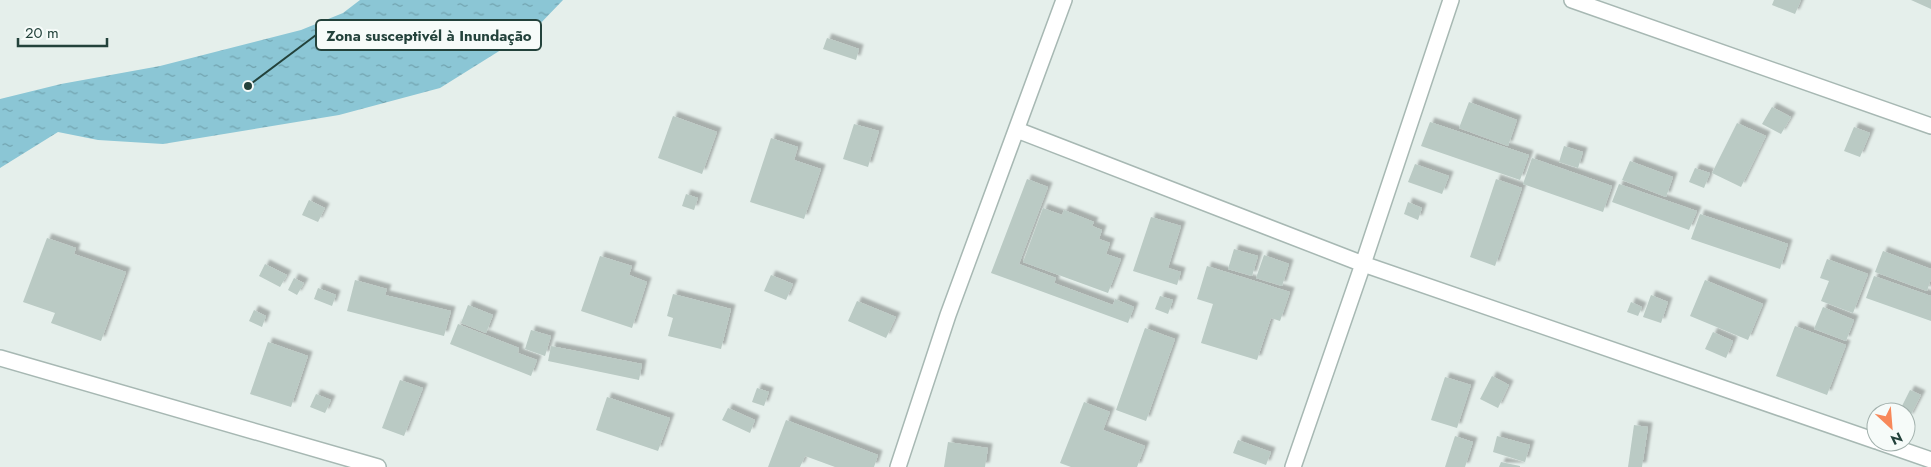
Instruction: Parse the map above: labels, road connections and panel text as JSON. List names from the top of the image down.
{
  "places": ["Zona susceptivél à Inundação"],
  "scale_bar": "20 m",
  "north": "bottom right"
}
